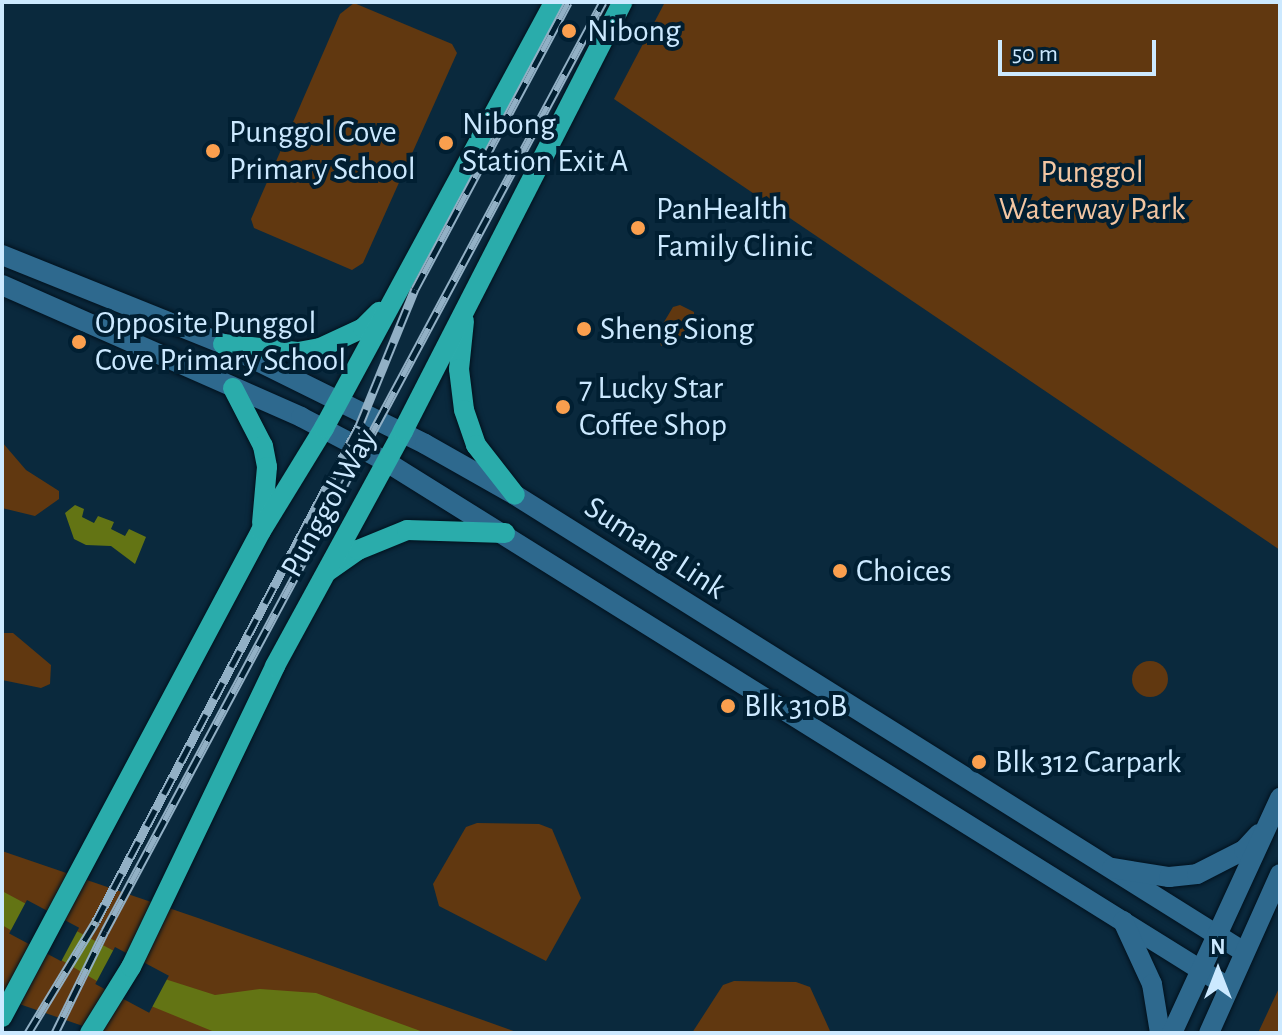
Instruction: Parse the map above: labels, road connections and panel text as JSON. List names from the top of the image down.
{
  "streets": {
    "main road": ["Punggol Way"],
    "street": ["Sumang Link"]
  },
  "crossings": [
    ["Punggol Way", "Sumang Link"]
  ],
  "parks": ["Punggol Waterway Park"],
  "places": [
    "Nibong",
    "Nibong Station Exit A",
    "Punggol Cove Primary School",
    "PanHealth Family Clinic",
    "Sheng Siong",
    "Opposite Punggol Cove Primary School",
    "7 Lucky Star Coffee Shop",
    "Choices",
    "Blk 310B",
    "Blk 312 Carpark"
  ],
  "scale_bar": "50 m",
  "north": "top"
}
